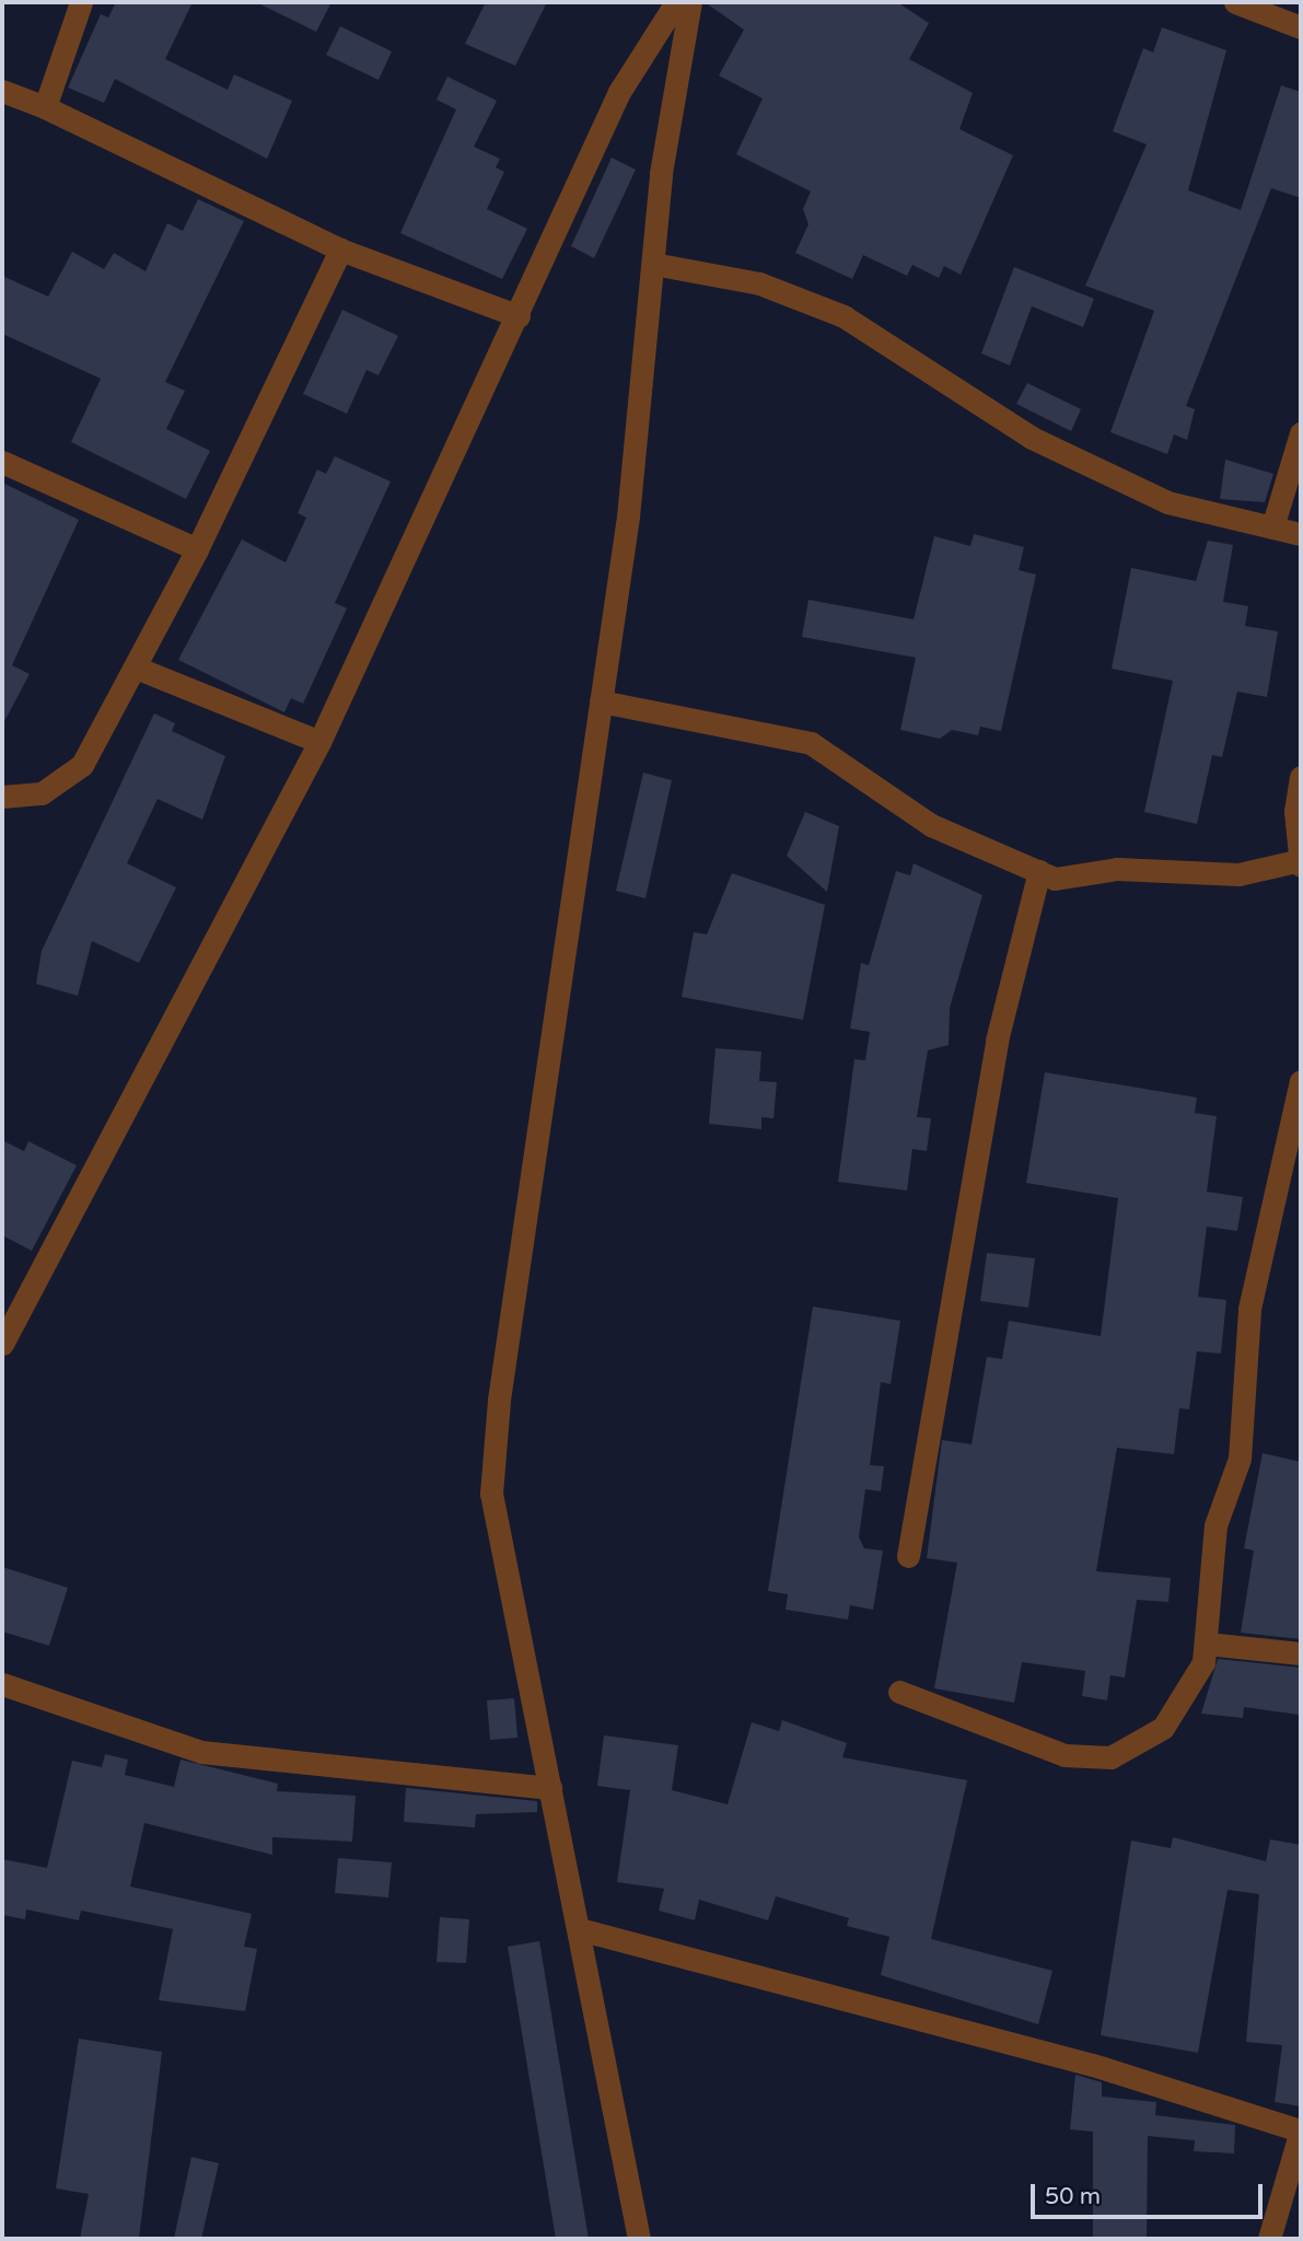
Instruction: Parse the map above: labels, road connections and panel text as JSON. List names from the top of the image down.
{
  "scale_bar": "50 m"
}
